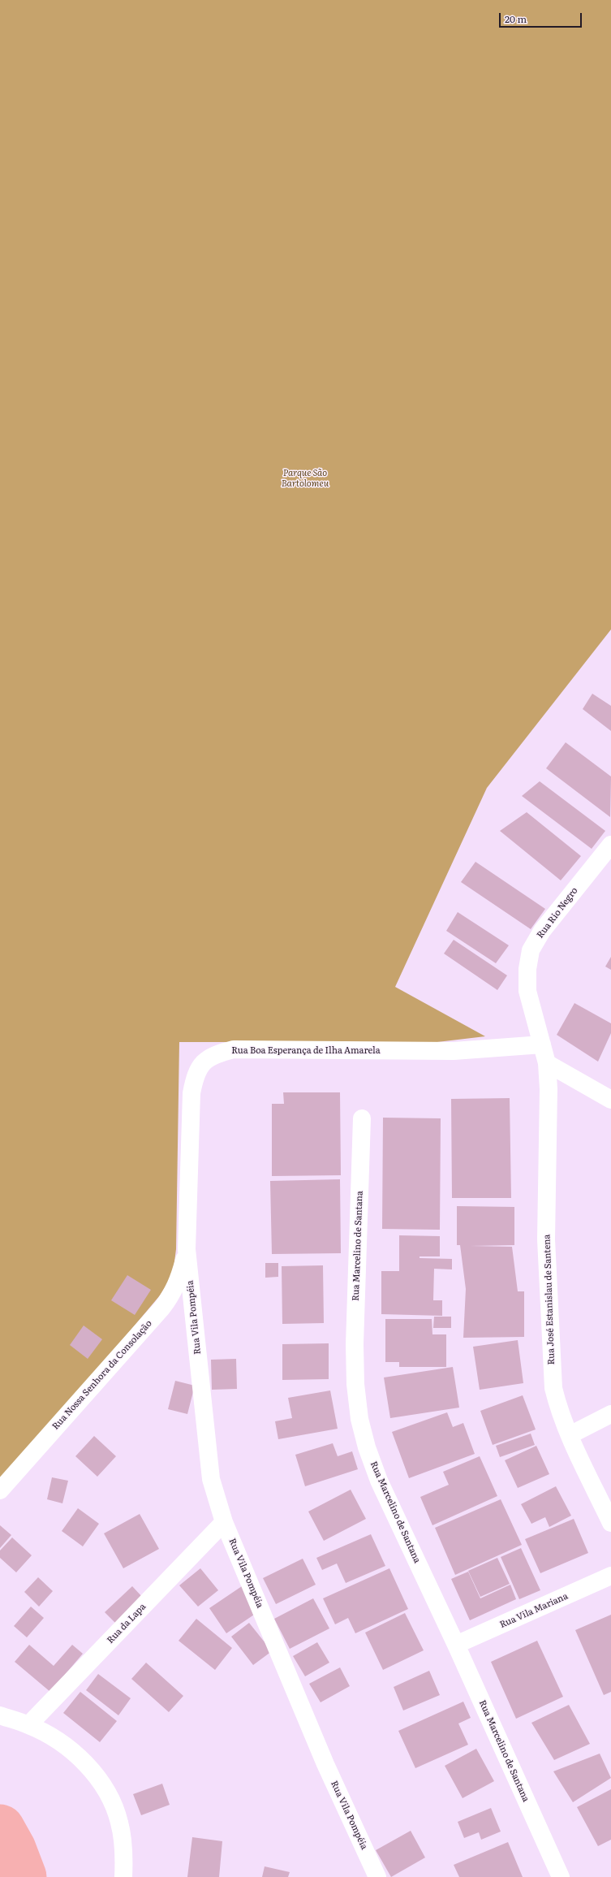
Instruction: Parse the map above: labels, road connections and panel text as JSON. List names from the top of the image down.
{
  "streets": {
    "street": [
      "Rua Rio Negro",
      "Rua Boa Esperança de Ilha Amarela",
      "Rua Marcelino de Santana",
      "Rua José Estanislau de Santena",
      "Rua Vila Pompéia",
      "Rua Nossa Senhora da Consolação",
      "Rua Vila Mariana",
      "Rua da Lapa"
    ]
  },
  "crossings": [
    ["Rua Rio Negro", "Rua Boa Esperança de Ilha Amarela"],
    ["Rua Rio Negro", "Rua José Estanislau de Santena"],
    ["Rua Boa Esperança de Ilha Amarela", "Rua José Estanislau de Santena"],
    ["Rua Boa Esperança de Ilha Amarela", "Rua Vila Pompéia"],
    ["Rua Boa Esperança de Ilha Amarela", "Rua Nossa Senhora da Consolação"],
    ["Rua Marcelino de Santana", "Rua Vila Mariana"],
    ["Rua Vila Pompéia", "Rua Nossa Senhora da Consolação"],
    ["Rua Vila Pompéia", "Rua da Lapa"]
  ],
  "parks": ["Parque São Bartolomeu"],
  "scale_bar": "20 m"
}
